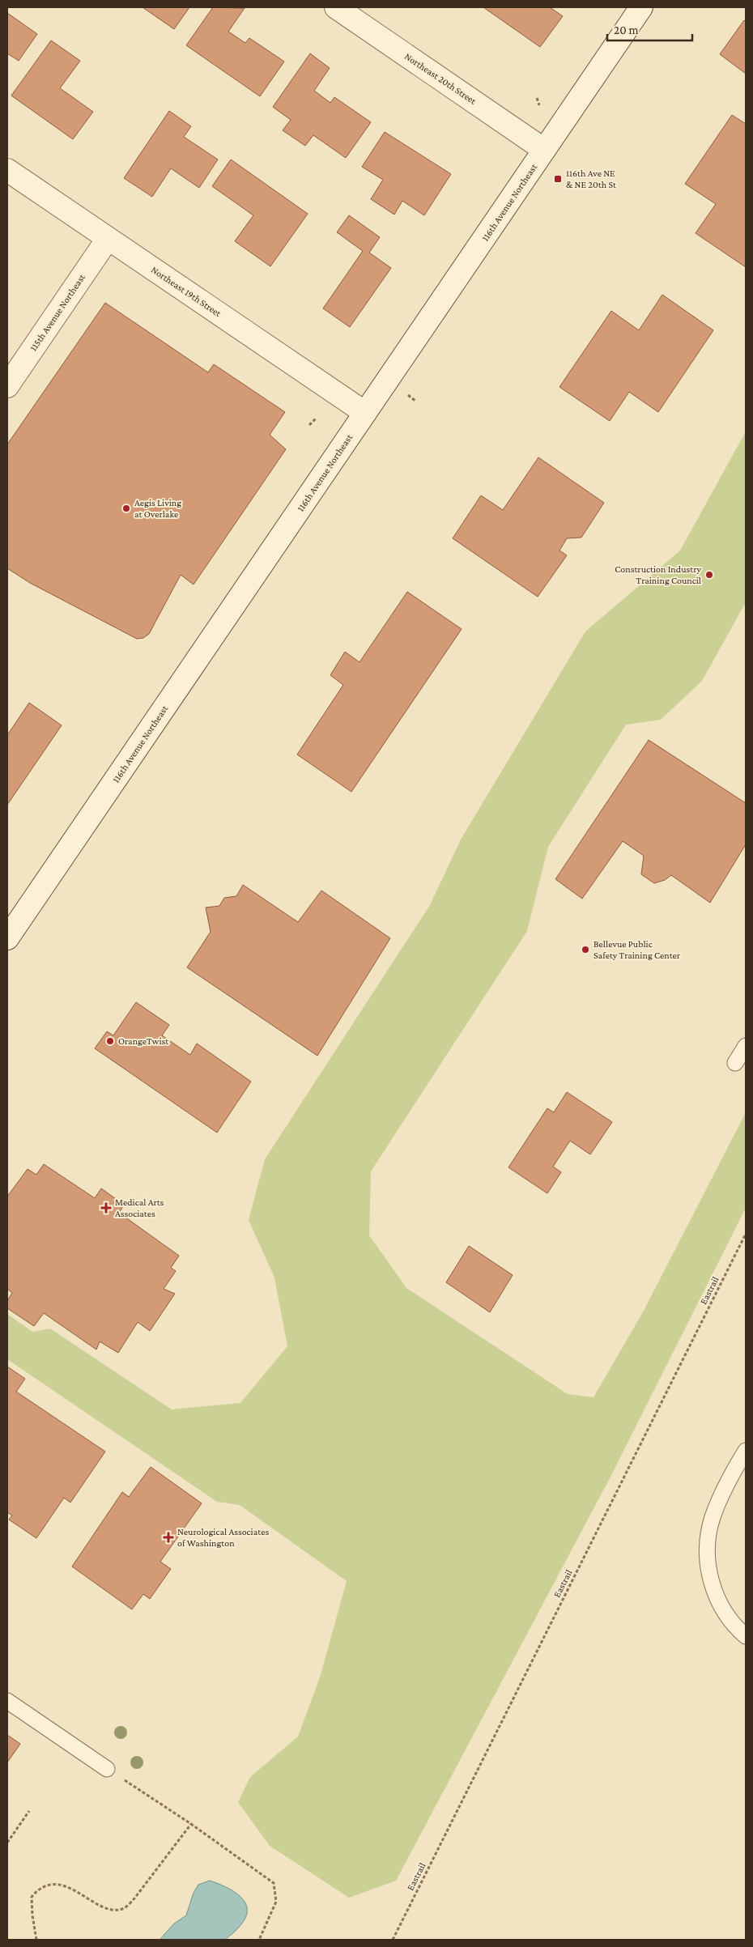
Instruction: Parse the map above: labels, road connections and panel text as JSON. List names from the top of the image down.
{
  "streets": {
    "main road": [
      "Northeast 20th Street",
      "116th Avenue Northeast",
      "Northeast 19th Street",
      "115th Avenue Northeast"
    ],
    "path": ["Eastrail"]
  },
  "crossings": [
    ["Northeast 20th Street", "116th Avenue Northeast"],
    ["116th Avenue Northeast", "Northeast 19th Street"],
    ["Northeast 19th Street", "115th Avenue Northeast"]
  ],
  "places": {
    "transit": ["116th Ave NE & NE 20th St"],
    "other": [
      "Aegis Living at Overlake",
      "Construction Industry Training Council",
      "Bellevue Public Safety Training Center",
      "OrangeTwist"
    ],
    "health": ["Medical Arts Associates", "Neurological Associates of Washington"]
  },
  "scale_bar": "20 m"
}
